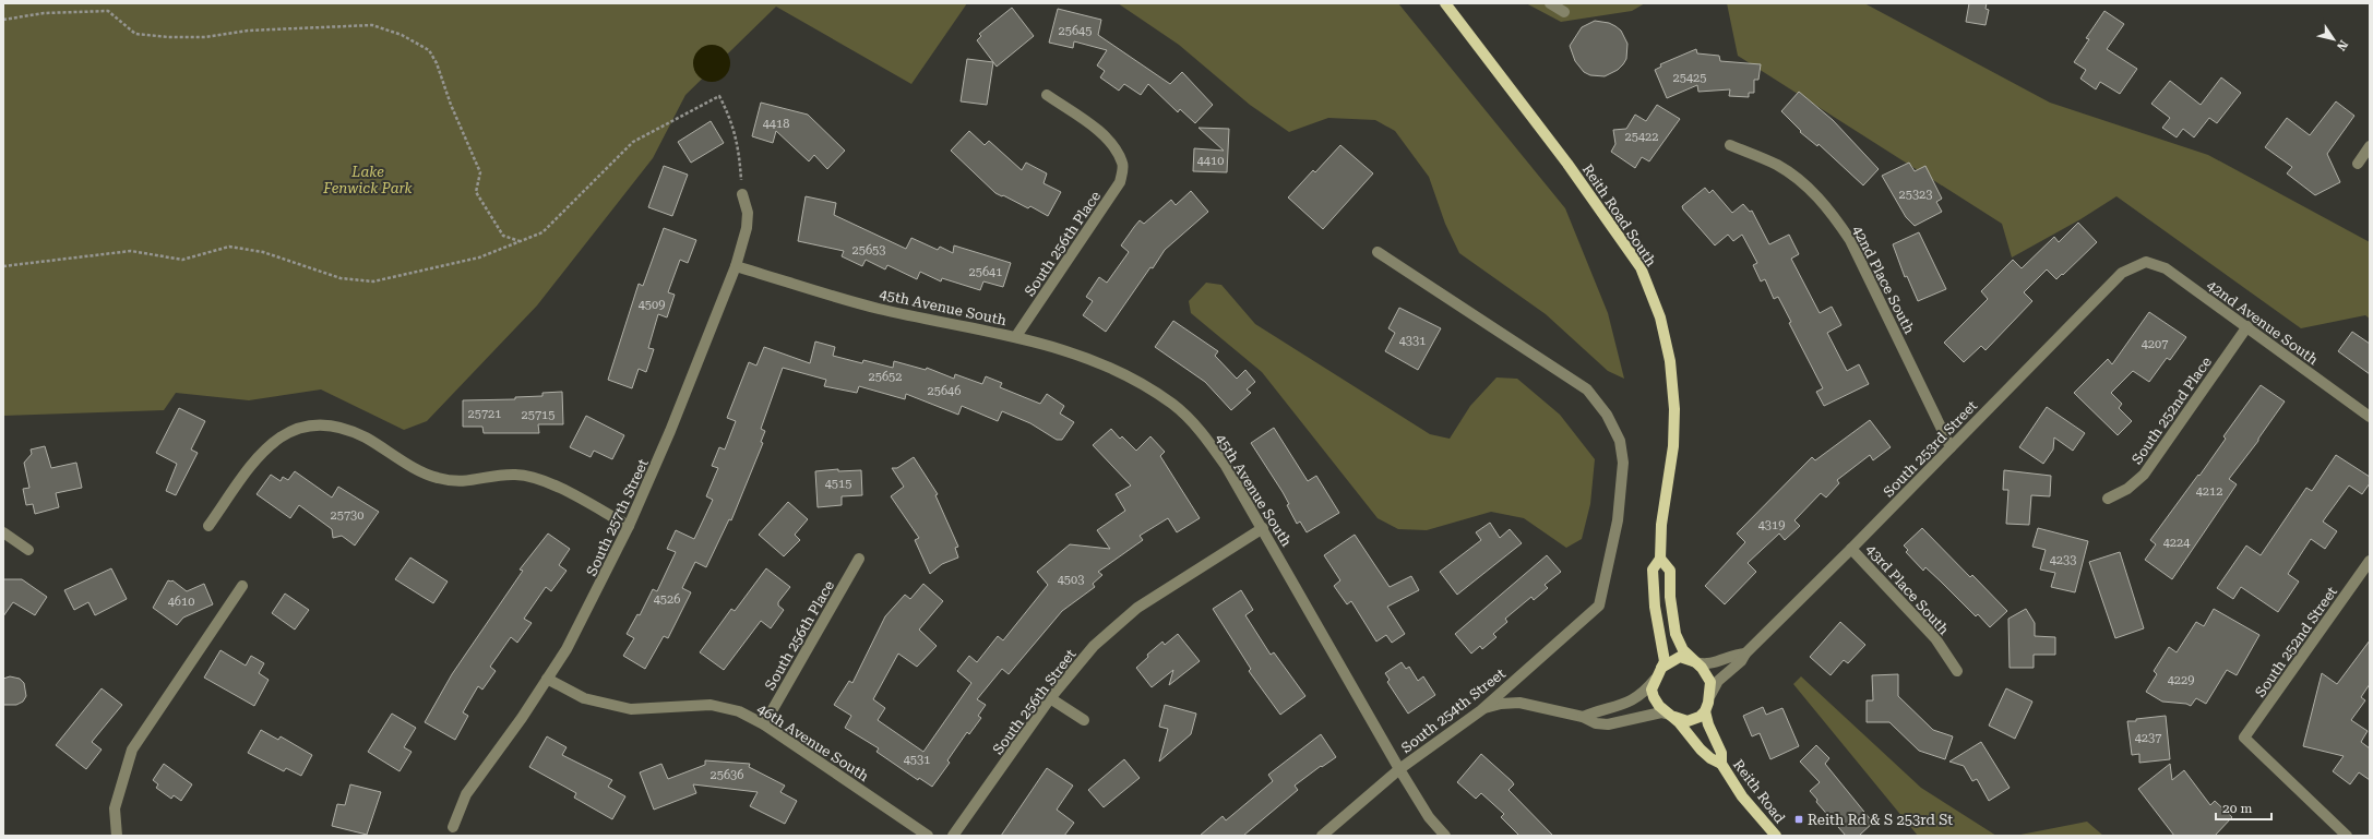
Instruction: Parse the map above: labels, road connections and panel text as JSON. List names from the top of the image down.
{
  "streets": {
    "main road": ["Reith Road South", "Reith Road"],
    "street": [
      "South 256th Place",
      "42nd Place South",
      "45th Avenue South",
      "42nd Avenue South",
      "South 252nd Place",
      "South 253rd Street",
      "South 257th Street",
      "43rd Place South",
      "South 252nd Street",
      "South 256th Street",
      "South 254th Street",
      "46th Avenue South"
    ]
  },
  "crossings": [
    ["Reith Road South", "South 253rd Street"],
    ["Reith Road South", "Reith Road"],
    ["South 256th Place", "45th Avenue South"],
    ["South 256th Place", "46th Avenue South"],
    ["42nd Place South", "South 253rd Street"],
    ["45th Avenue South", "South 257th Street"],
    ["45th Avenue South", "South 256th Street"],
    ["45th Avenue South", "South 254th Street"],
    ["42nd Avenue South", "South 252nd Place"],
    ["42nd Avenue South", "South 253rd Street"],
    ["South 253rd Street", "43rd Place South"],
    ["South 253rd Street", "Reith Road"],
    ["South 257th Street", "46th Avenue South"]
  ],
  "parks": ["Lake Fenwick Park"],
  "places": {
    "transit": ["Reith Rd & S 253rd St"]
  },
  "house_numbers": [
    "25645",
    "25425",
    "4418",
    "25422",
    "4410",
    "25323",
    "25653",
    "25641",
    "4509",
    "4331",
    "4207",
    "25652",
    "25646",
    "25721",
    "25715",
    "4515",
    "4212",
    "25730",
    "4319",
    "4224",
    "4233",
    "4503",
    "4526",
    "4610",
    "4229",
    "4237",
    "4531",
    "25636"
  ],
  "scale_bar": "20 m",
  "north": "bottom right"
}
